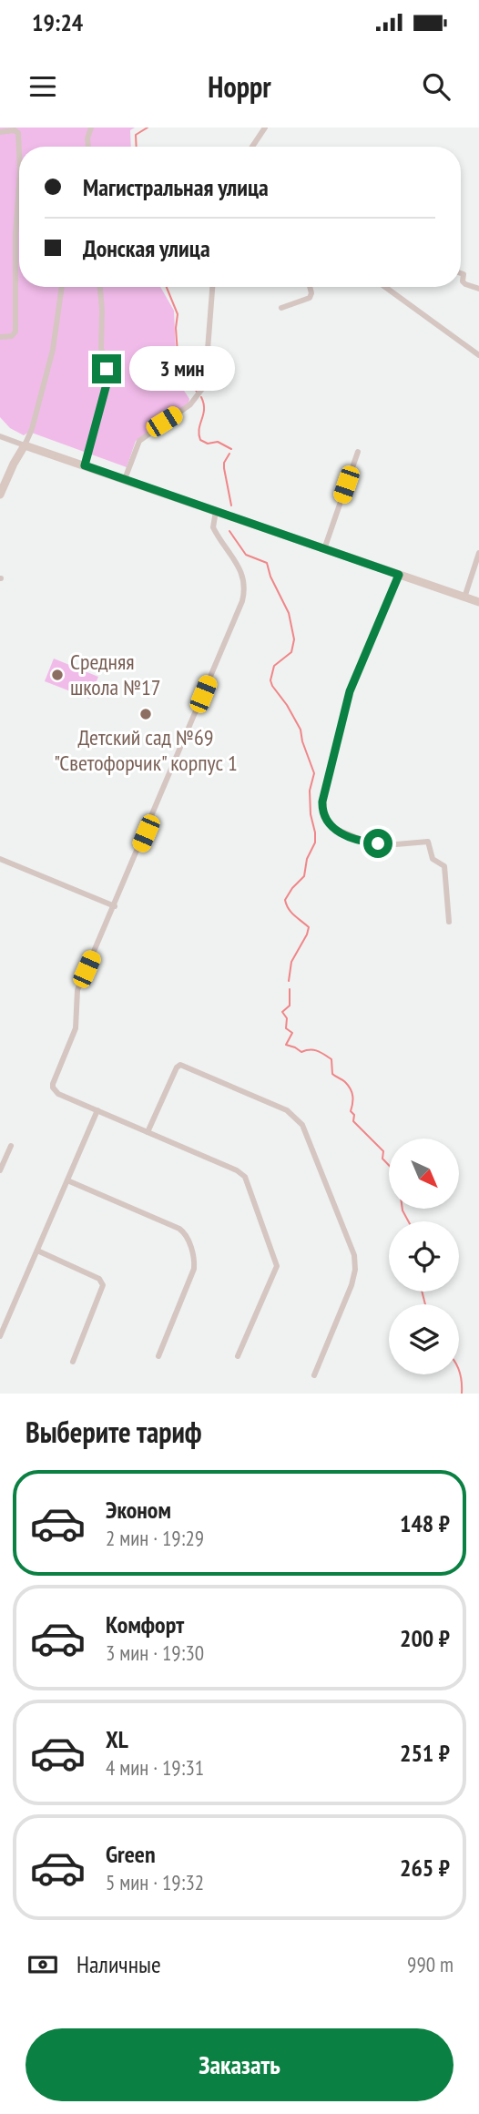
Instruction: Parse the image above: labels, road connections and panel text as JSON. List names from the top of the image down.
{
  "places": ["Средняя школа №17", "Детский сад №69 \"Светофорчик\" корпус 1"],
  "north": "bottom right",
  "page": {
    "status": "19:24",
    "header": "Hoppr",
    "banner": ["Магистральная улица", "Донская улица"],
    "bubble": "3 мин",
    "heading": "Выберите тариф",
    "list": [
      {
        "name": "Эконом",
        "note": "2 мин · 19:29",
        "value": "148 ₽"
      },
      {
        "name": "Комфорт",
        "note": "3 мин · 19:30",
        "value": "200 ₽"
      },
      {
        "name": "XL",
        "note": "4 мин · 19:31",
        "value": "251 ₽"
      },
      {
        "name": "Green",
        "note": "5 мин · 19:32",
        "value": "265 ₽"
      }
    ],
    "pay": ["Наличные", "990 m"],
    "buttons": "Заказать"
  }
}
